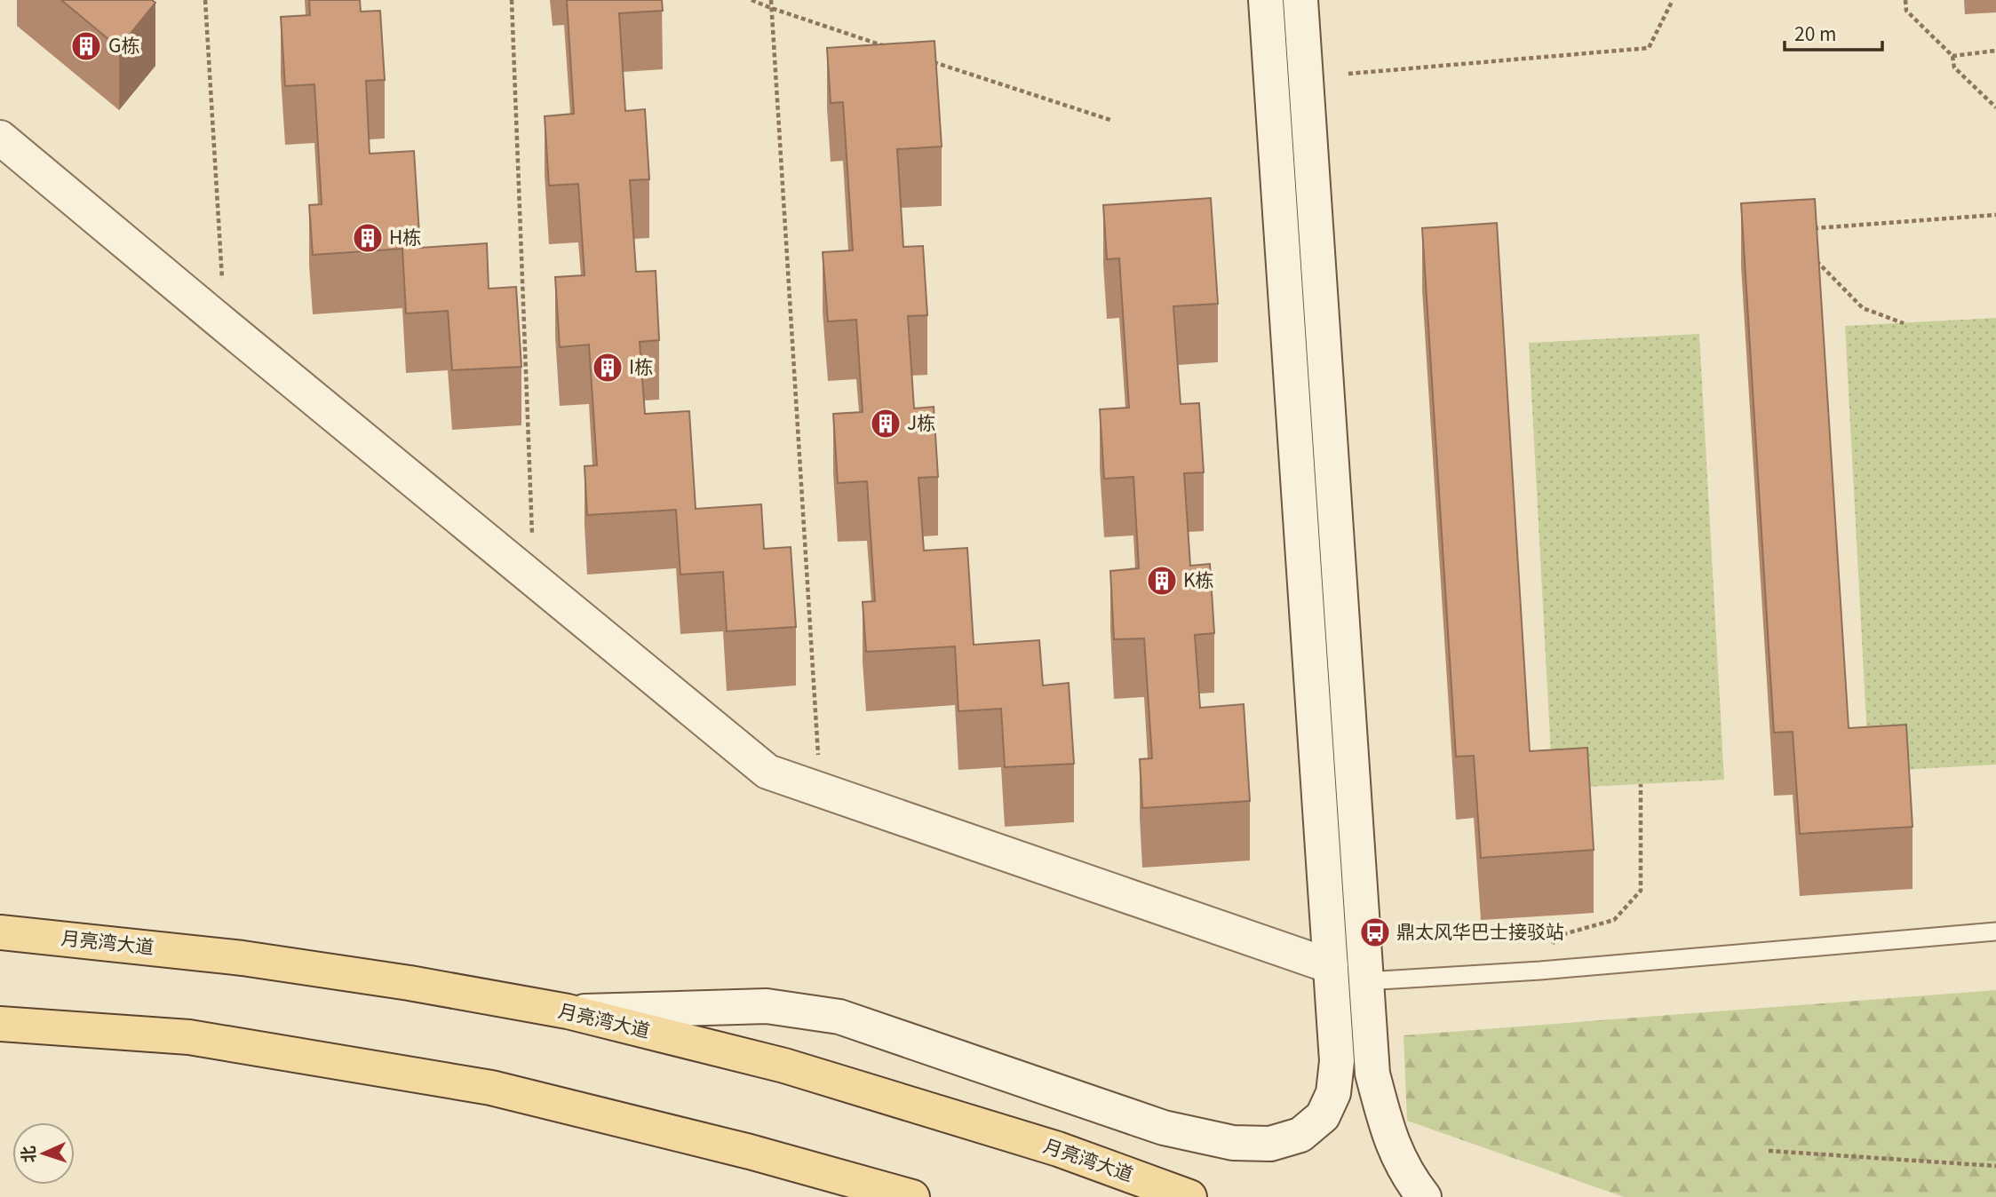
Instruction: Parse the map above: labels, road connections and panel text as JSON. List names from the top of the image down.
{
  "streets": {
    "main road": ["月亮湾大道"]
  },
  "places": {
    "building": [
      "G栋",
      "H栋",
      "I栋",
      "J栋",
      "K栋"
    ],
    "bus stop": ["鼎太风华巴士接驳站"]
  },
  "scale_bar": "20 m",
  "north": "left"
}
